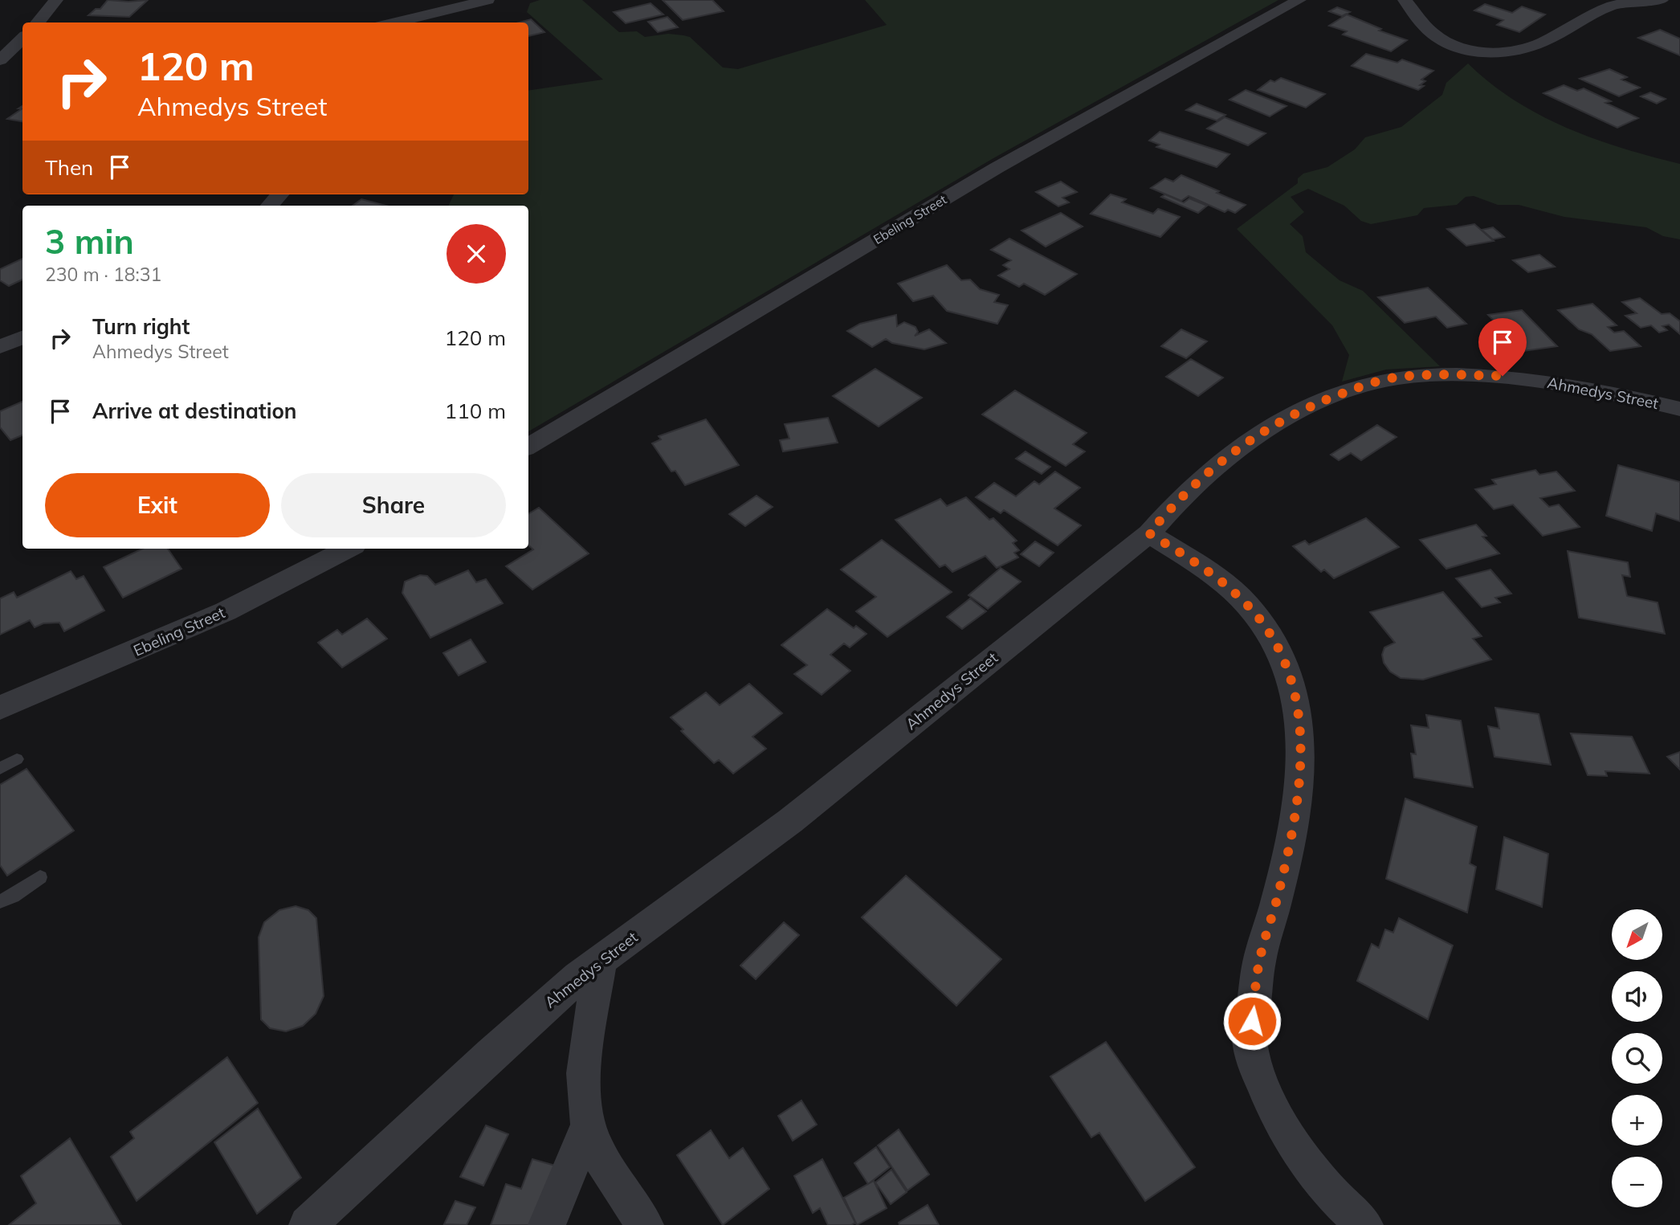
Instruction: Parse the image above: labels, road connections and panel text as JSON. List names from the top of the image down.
{
  "streets": {
    "street": ["Ebeling Street", "Ahmedys Street"]
  },
  "north": "bottom left",
  "page": {
    "turn": ["120 m", "Ahmedys Street"],
    "then": "Then",
    "heading": ["3 min", "230 m · 18:31"],
    "list": [
      {
        "name": "Turn right",
        "note": "Ahmedys Street",
        "value": "120 m"
      },
      {
        "name": "Arrive at destination",
        "value": "110 m"
      }
    ],
    "buttons": ["Exit", "Share"],
    "map_buttons": ["+", "−"]
  }
}
